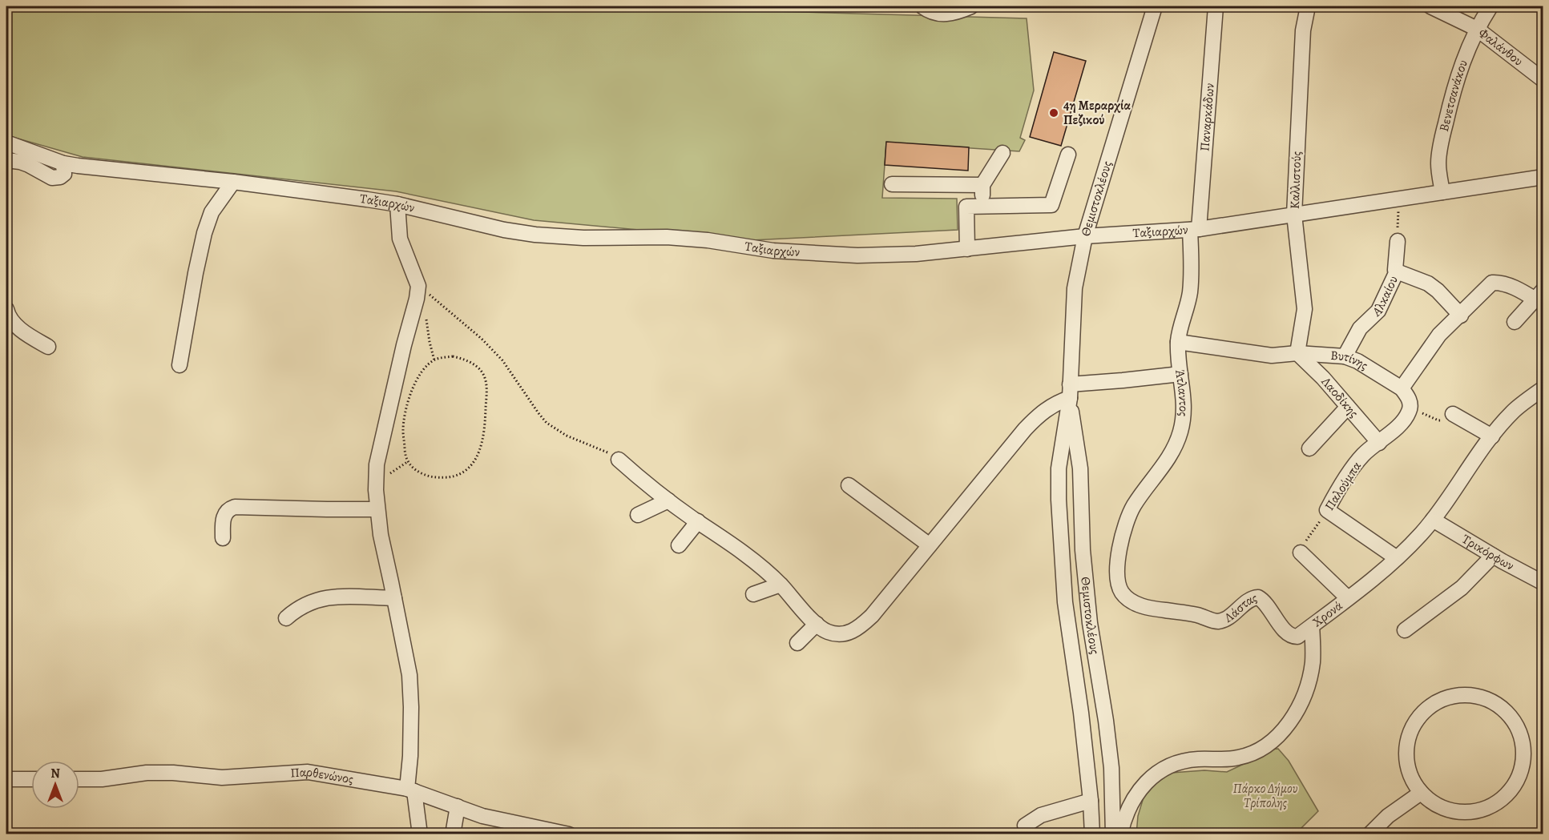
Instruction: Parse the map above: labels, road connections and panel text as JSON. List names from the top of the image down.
{
  "streets": {
    "street": [
      "Φαλάνθου",
      "Βενετσανάκου",
      "Παναρκάδων",
      "Καλλιστούς",
      "Θεμιστοκλέους",
      "Ταξιαρχών",
      "Αλκαίου",
      "Βυτίνης",
      "Άτλαντος",
      "Λαοδίκης",
      "Παλούμπα",
      "Τρικόρφων",
      "Λάστας",
      "Χρονά",
      "Παρθενώνος"
    ]
  },
  "crossings": [
    ["Φαλάνθου", "Βενετσανάκου"],
    ["Βενετσανάκου", "Ταξιαρχών"],
    ["Παναρκάδων", "Ταξιαρχών"],
    ["Παναρκάδων", "Άτλαντος"],
    ["Καλλιστούς", "Ταξιαρχών"],
    ["Καλλιστούς", "Βυτίνης"],
    ["Καλλιστούς", "Λαοδίκης"],
    ["Θεμιστοκλέους", "Ταξιαρχών"],
    ["Ταξιαρχών", "Άτλαντος"],
    ["Αλκαίου", "Βυτίνης"],
    ["Βυτίνης", "Άτλαντος"],
    ["Βυτίνης", "Λαοδίκης"],
    ["Βυτίνης", "Παλούμπα"],
    ["Άτλαντος", "Λάστας"],
    ["Λαοδίκης", "Παλούμπα"],
    ["Τρικόρφων", "Χρονά"],
    ["Λάστας", "Χρονά"]
  ],
  "parks": ["Πάρκο Δήμου Τρίπολης"],
  "places": ["4η Μεραρχία Πεζικού"],
  "north": "top"
}
